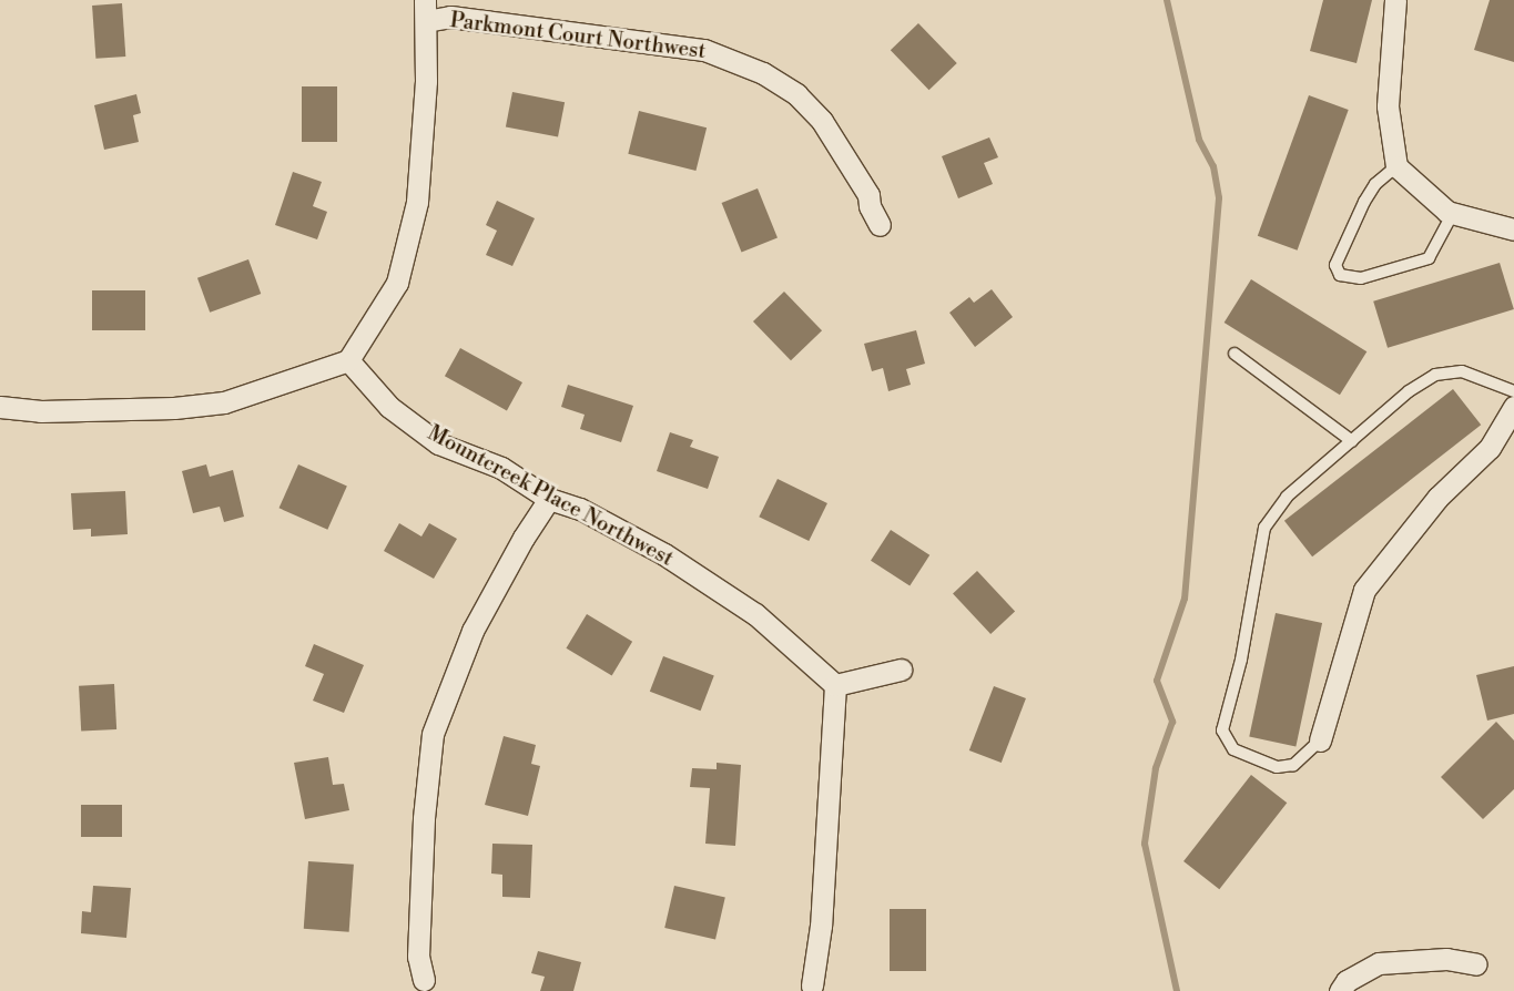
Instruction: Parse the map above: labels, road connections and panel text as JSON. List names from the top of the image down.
{
  "streets": {
    "street": ["Parkmont Court Northwest", "Mountcreek Place Northwest"]
  }
}
